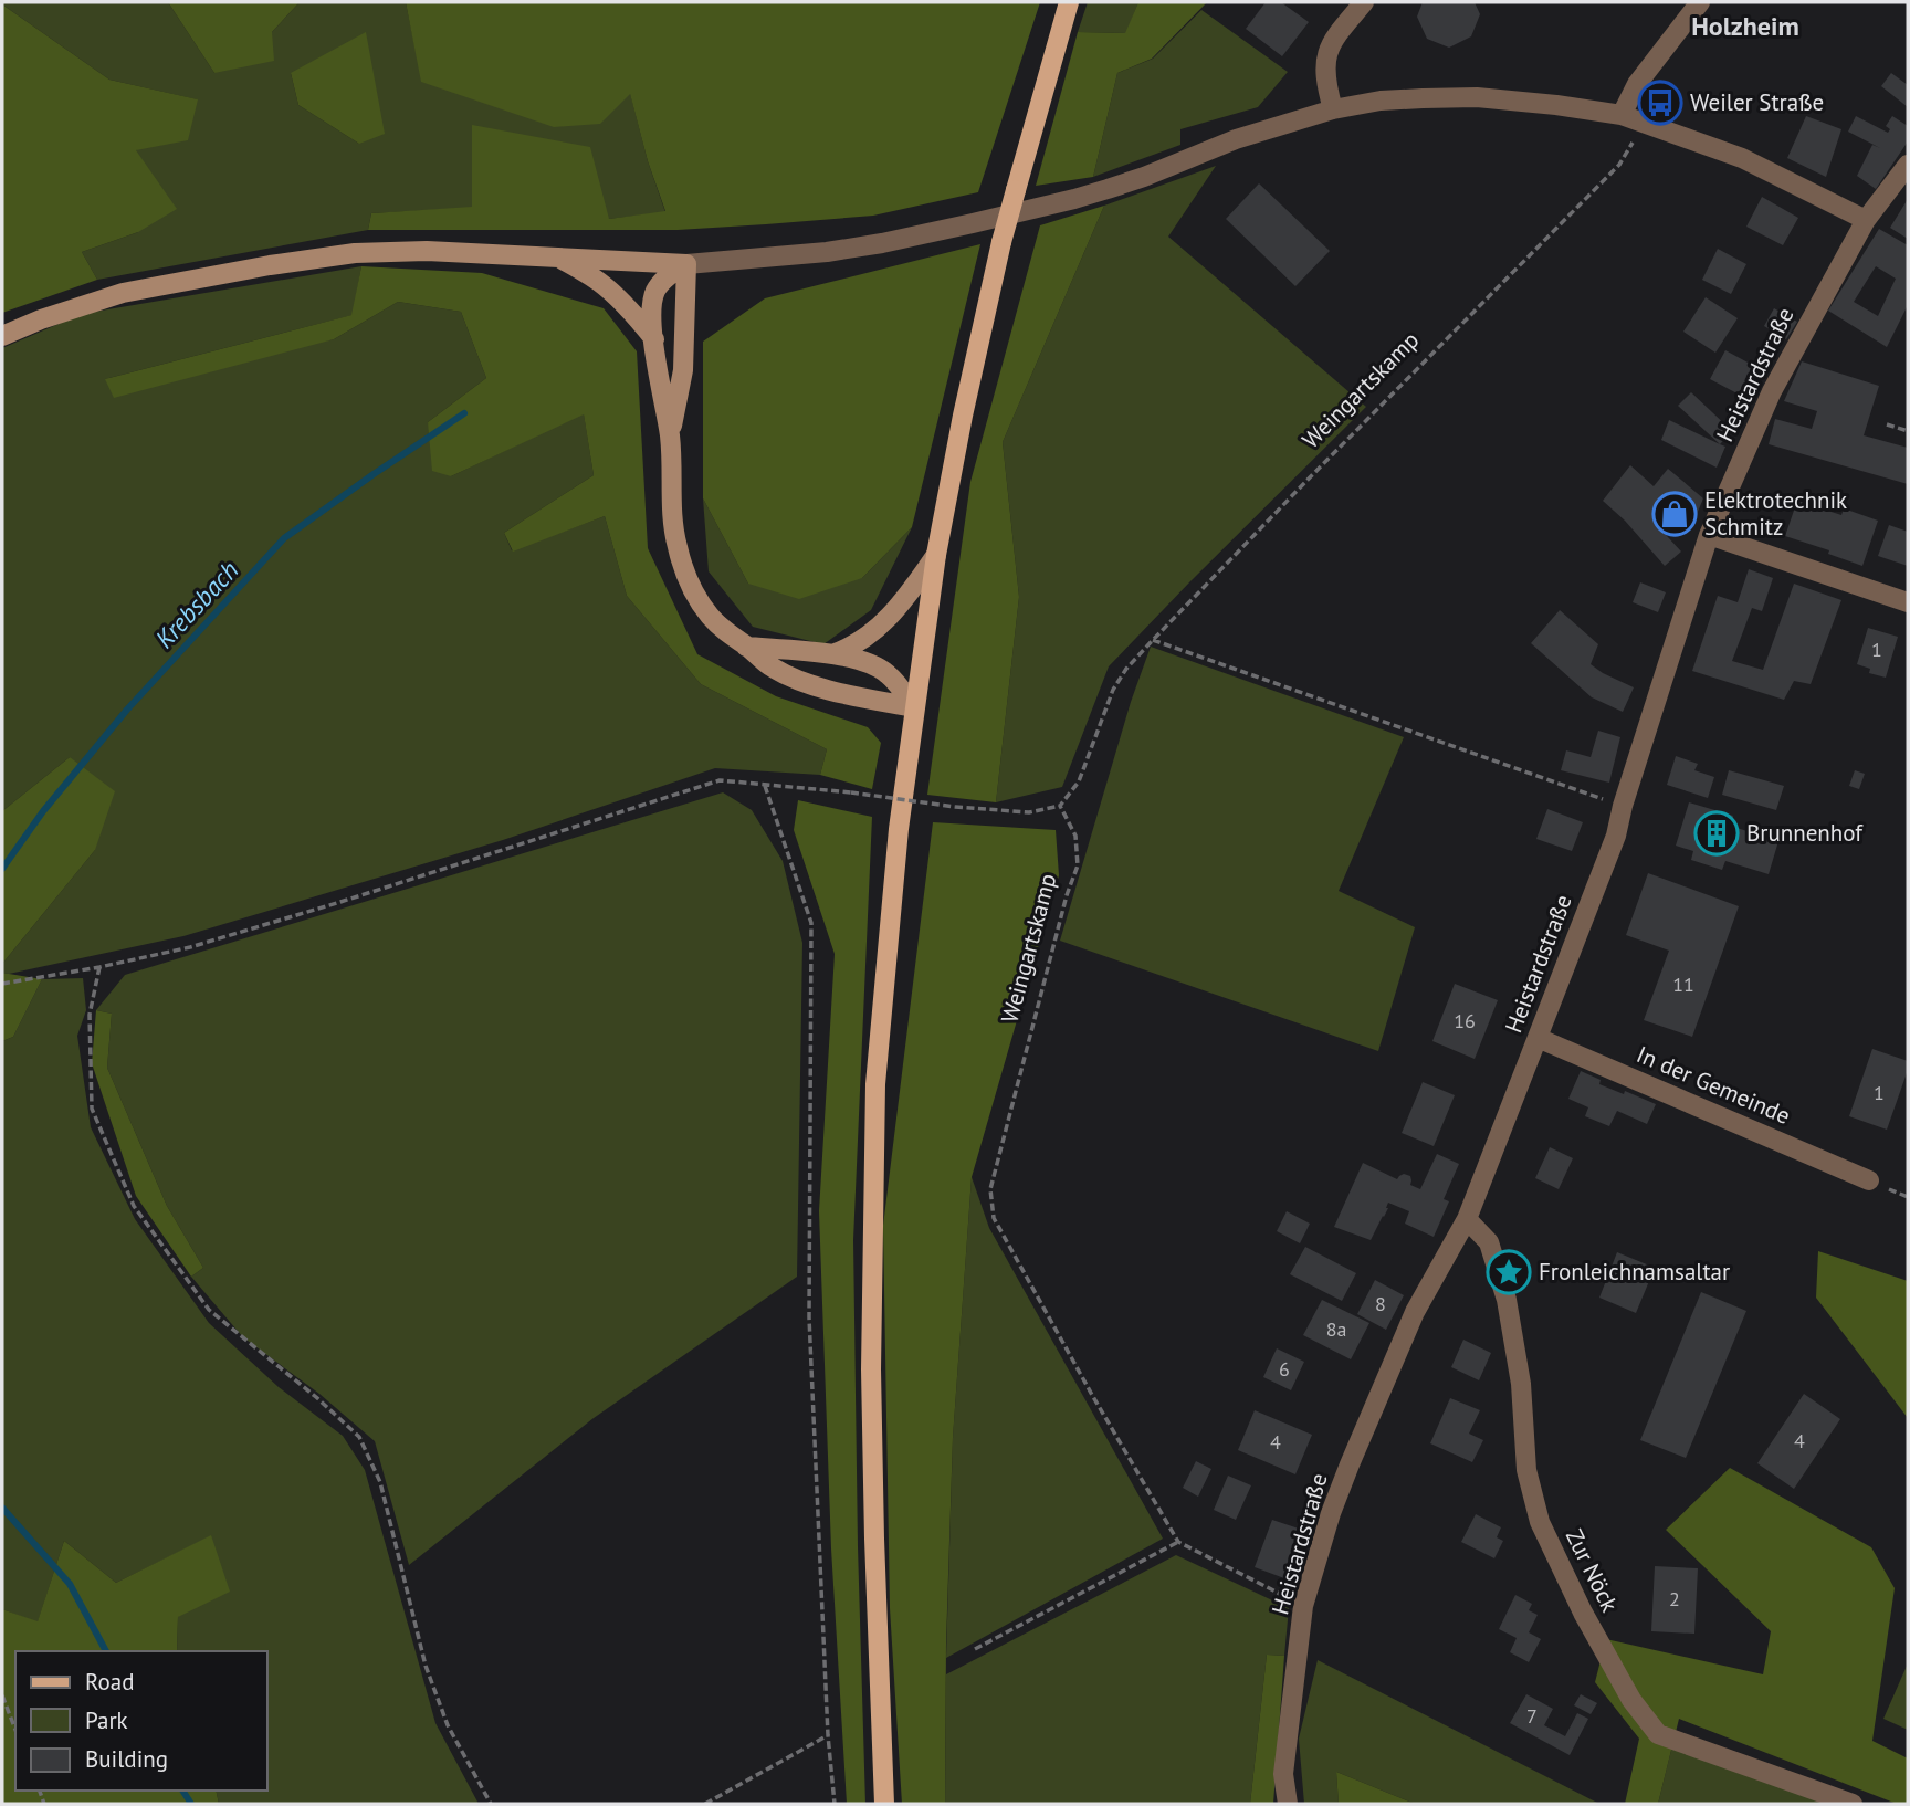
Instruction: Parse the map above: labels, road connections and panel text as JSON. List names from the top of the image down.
{
  "streets": {
    "street": ["Heistardstraße", "In der Gemeinde", "Zur Nöck"],
    "path": ["Weingartskamp"]
  },
  "crossings": [
    ["Heistardstraße", "In der Gemeinde"],
    ["Heistardstraße", "Zur Nöck"]
  ],
  "districts": ["Holzheim"],
  "water": ["Krebsbach"],
  "places": {
    "bus stop": ["Weiler Straße"],
    "shop": ["Elektrotechnik Schmitz"],
    "building": ["Brunnenhof"],
    "place": ["Fronleichnamsaltar"]
  },
  "house_numbers": [
    "1",
    "11",
    "16",
    "1",
    "8",
    "8a",
    "6",
    "4",
    "4",
    "2",
    "7"
  ],
  "legend": ["Road", "Park", "Building"]
}
